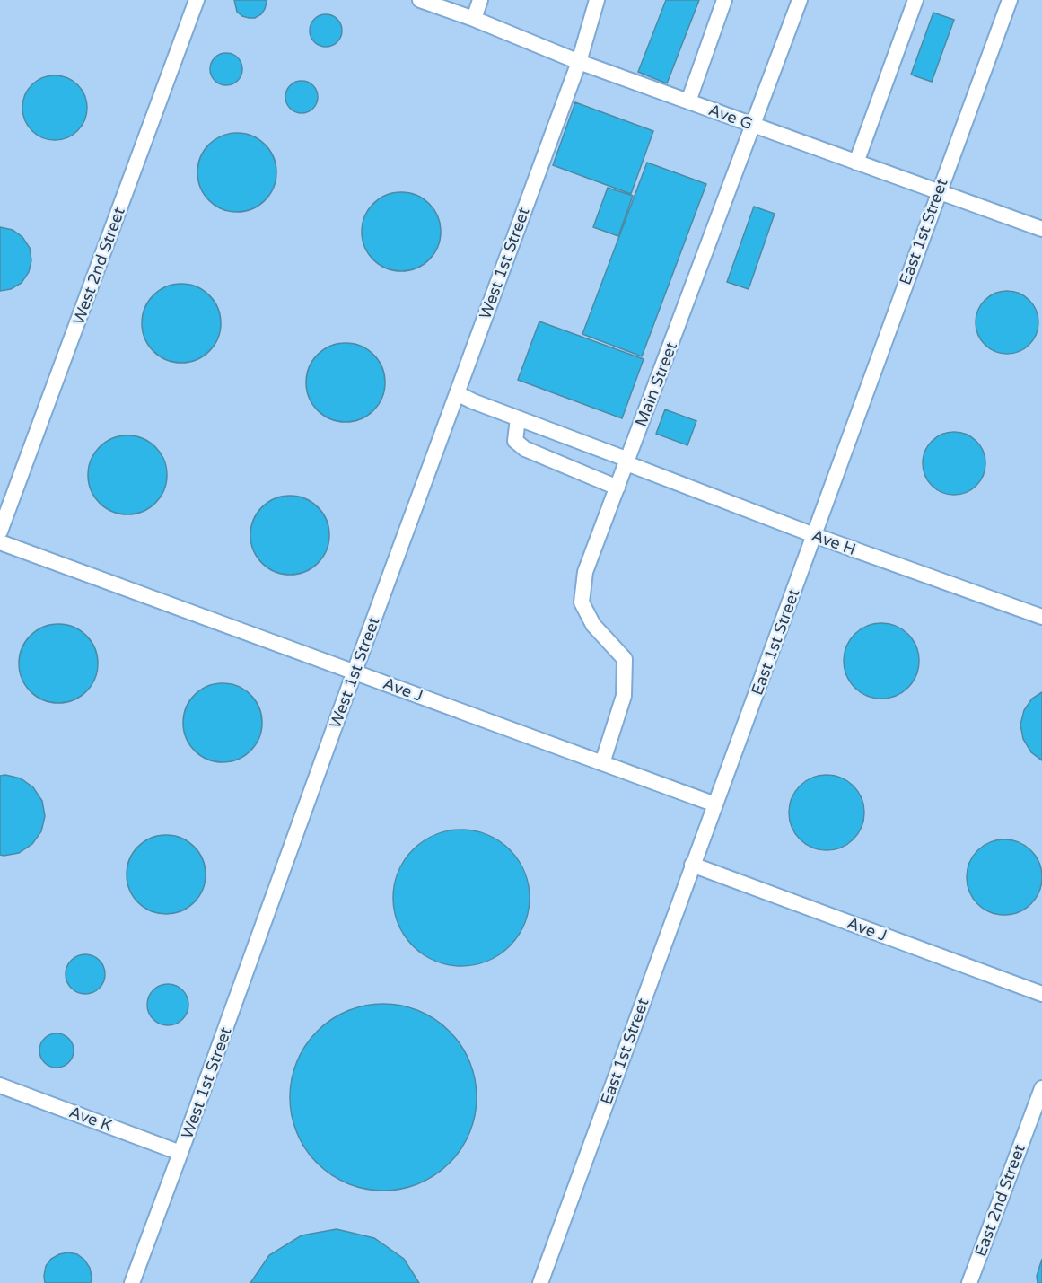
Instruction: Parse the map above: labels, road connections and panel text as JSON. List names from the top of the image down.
{
  "streets": {
    "street": [
      "Ave G",
      "East 1st Street",
      "West 1st Street",
      "West 2nd Street",
      "Main Street",
      "Ave H",
      "Ave J",
      "Ave K",
      "East 2nd Street"
    ]
  },
  "crossings": [
    ["Ave G", "East 1st Street"],
    ["Ave G", "West 1st Street"],
    ["Ave G", "Main Street"],
    ["East 1st Street", "Ave H"],
    ["East 1st Street", "Ave J"],
    ["West 1st Street", "Ave H"],
    ["West 1st Street", "Ave J"],
    ["West 1st Street", "Ave K"],
    ["Main Street", "Ave H"],
    ["Main Street", "Ave J"]
  ]
}
